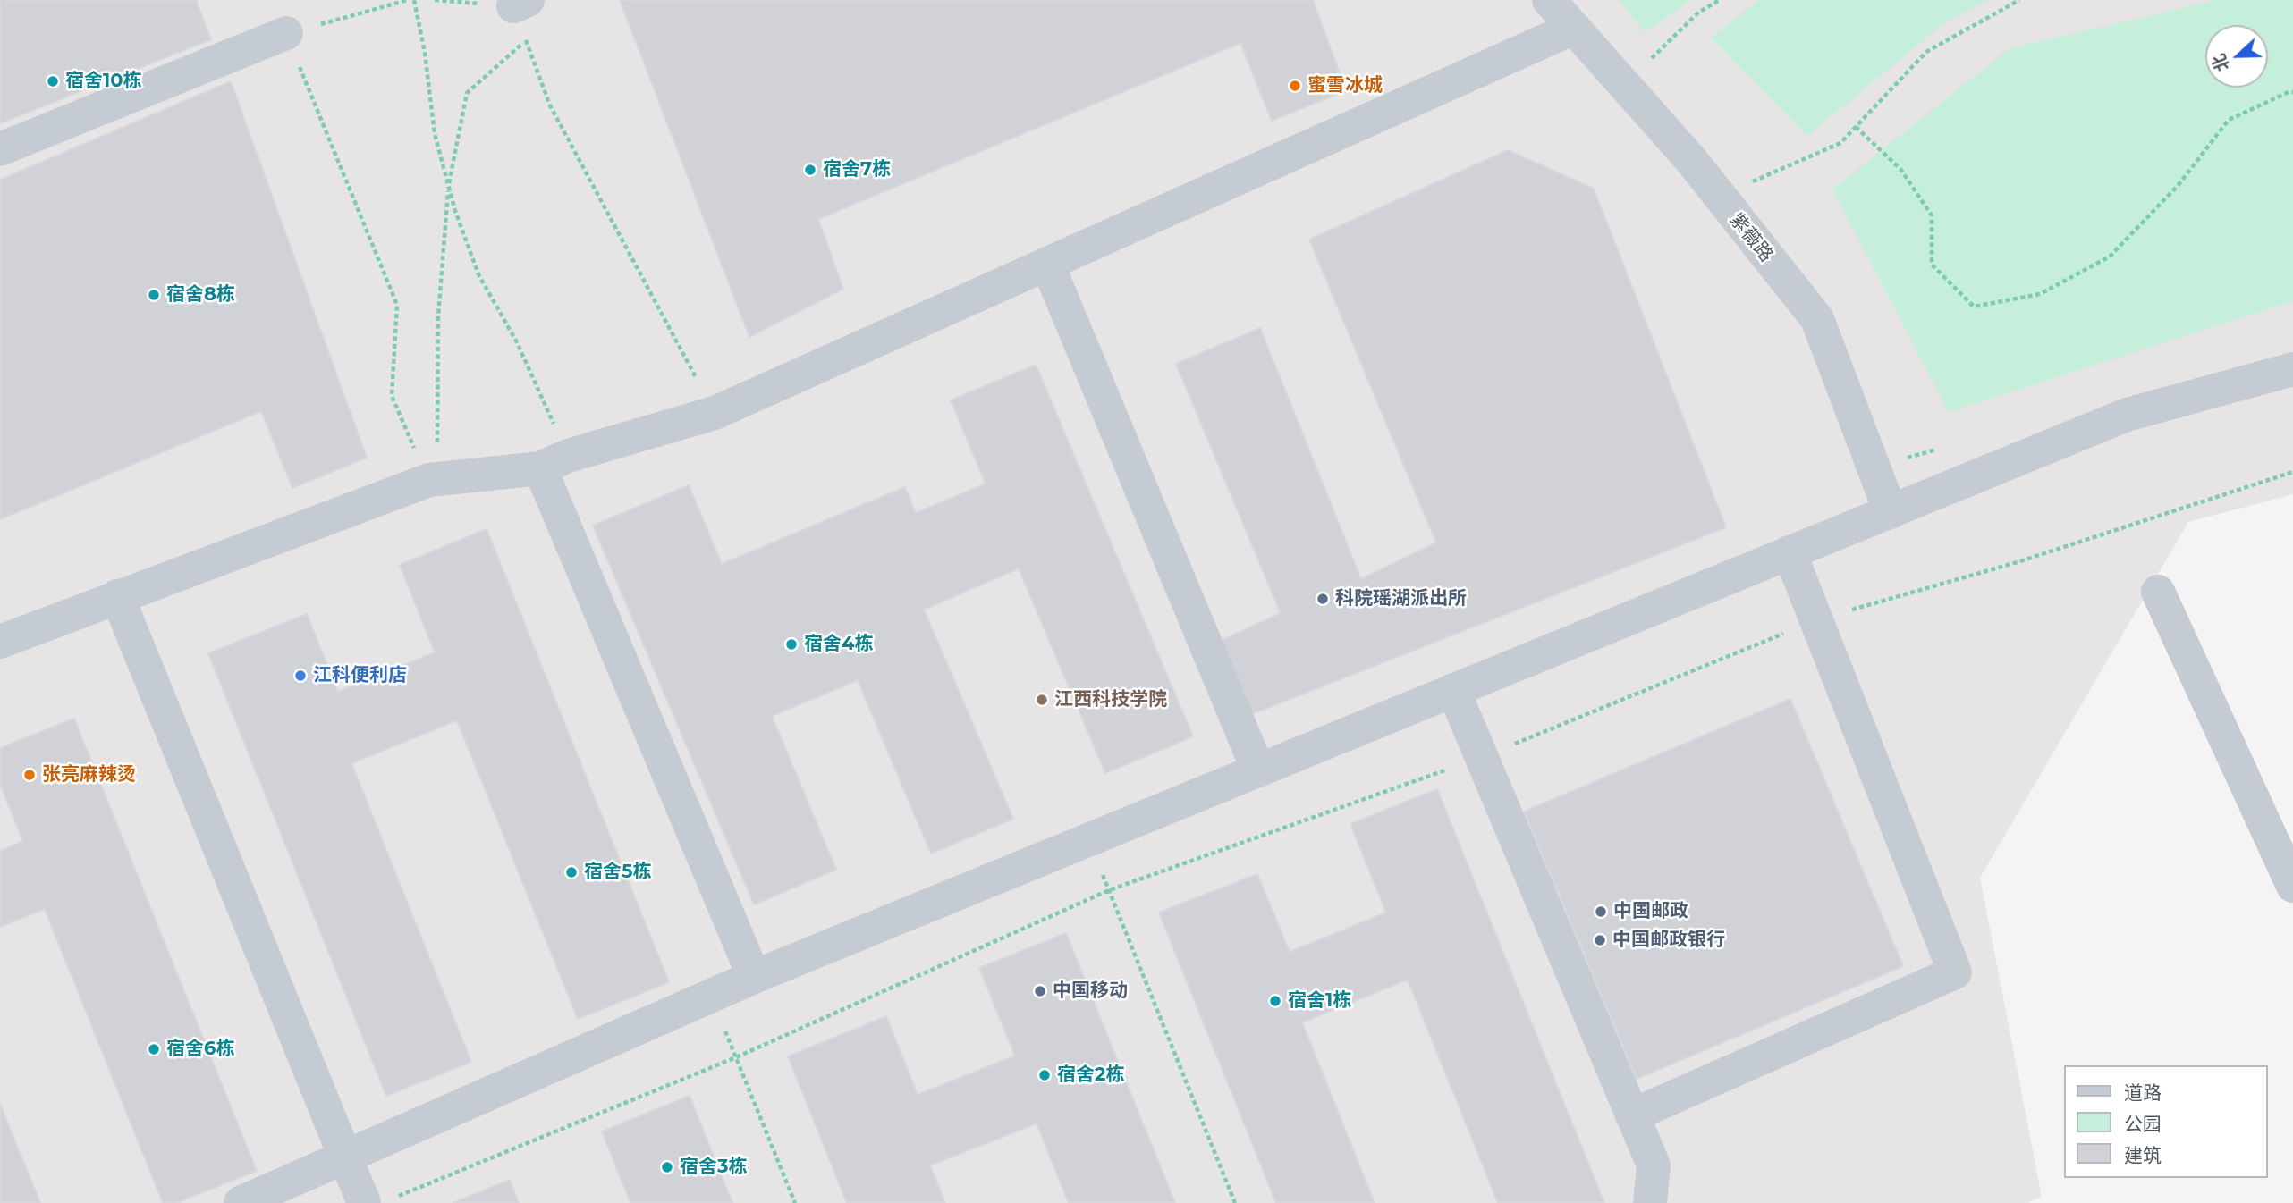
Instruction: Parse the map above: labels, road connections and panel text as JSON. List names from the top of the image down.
{
  "streets": {
    "street": ["紫薇路"]
  },
  "places": [
    "宿舍10栋",
    "蜜雪冰城",
    "宿舍7栋",
    "宿舍8栋",
    "科院瑶湖派出所",
    "宿舍4栋",
    "江科便利店",
    "江西科技学院",
    "张亮麻辣烫",
    "宿舍5栋",
    "中国邮政",
    "中国邮政银行",
    "中国移动",
    "宿舍1栋",
    "宿舍6栋",
    "宿舍2栋",
    "宿舍3栋"
  ],
  "legend": ["道路", "公园", "建筑"],
  "north": "left"
}
